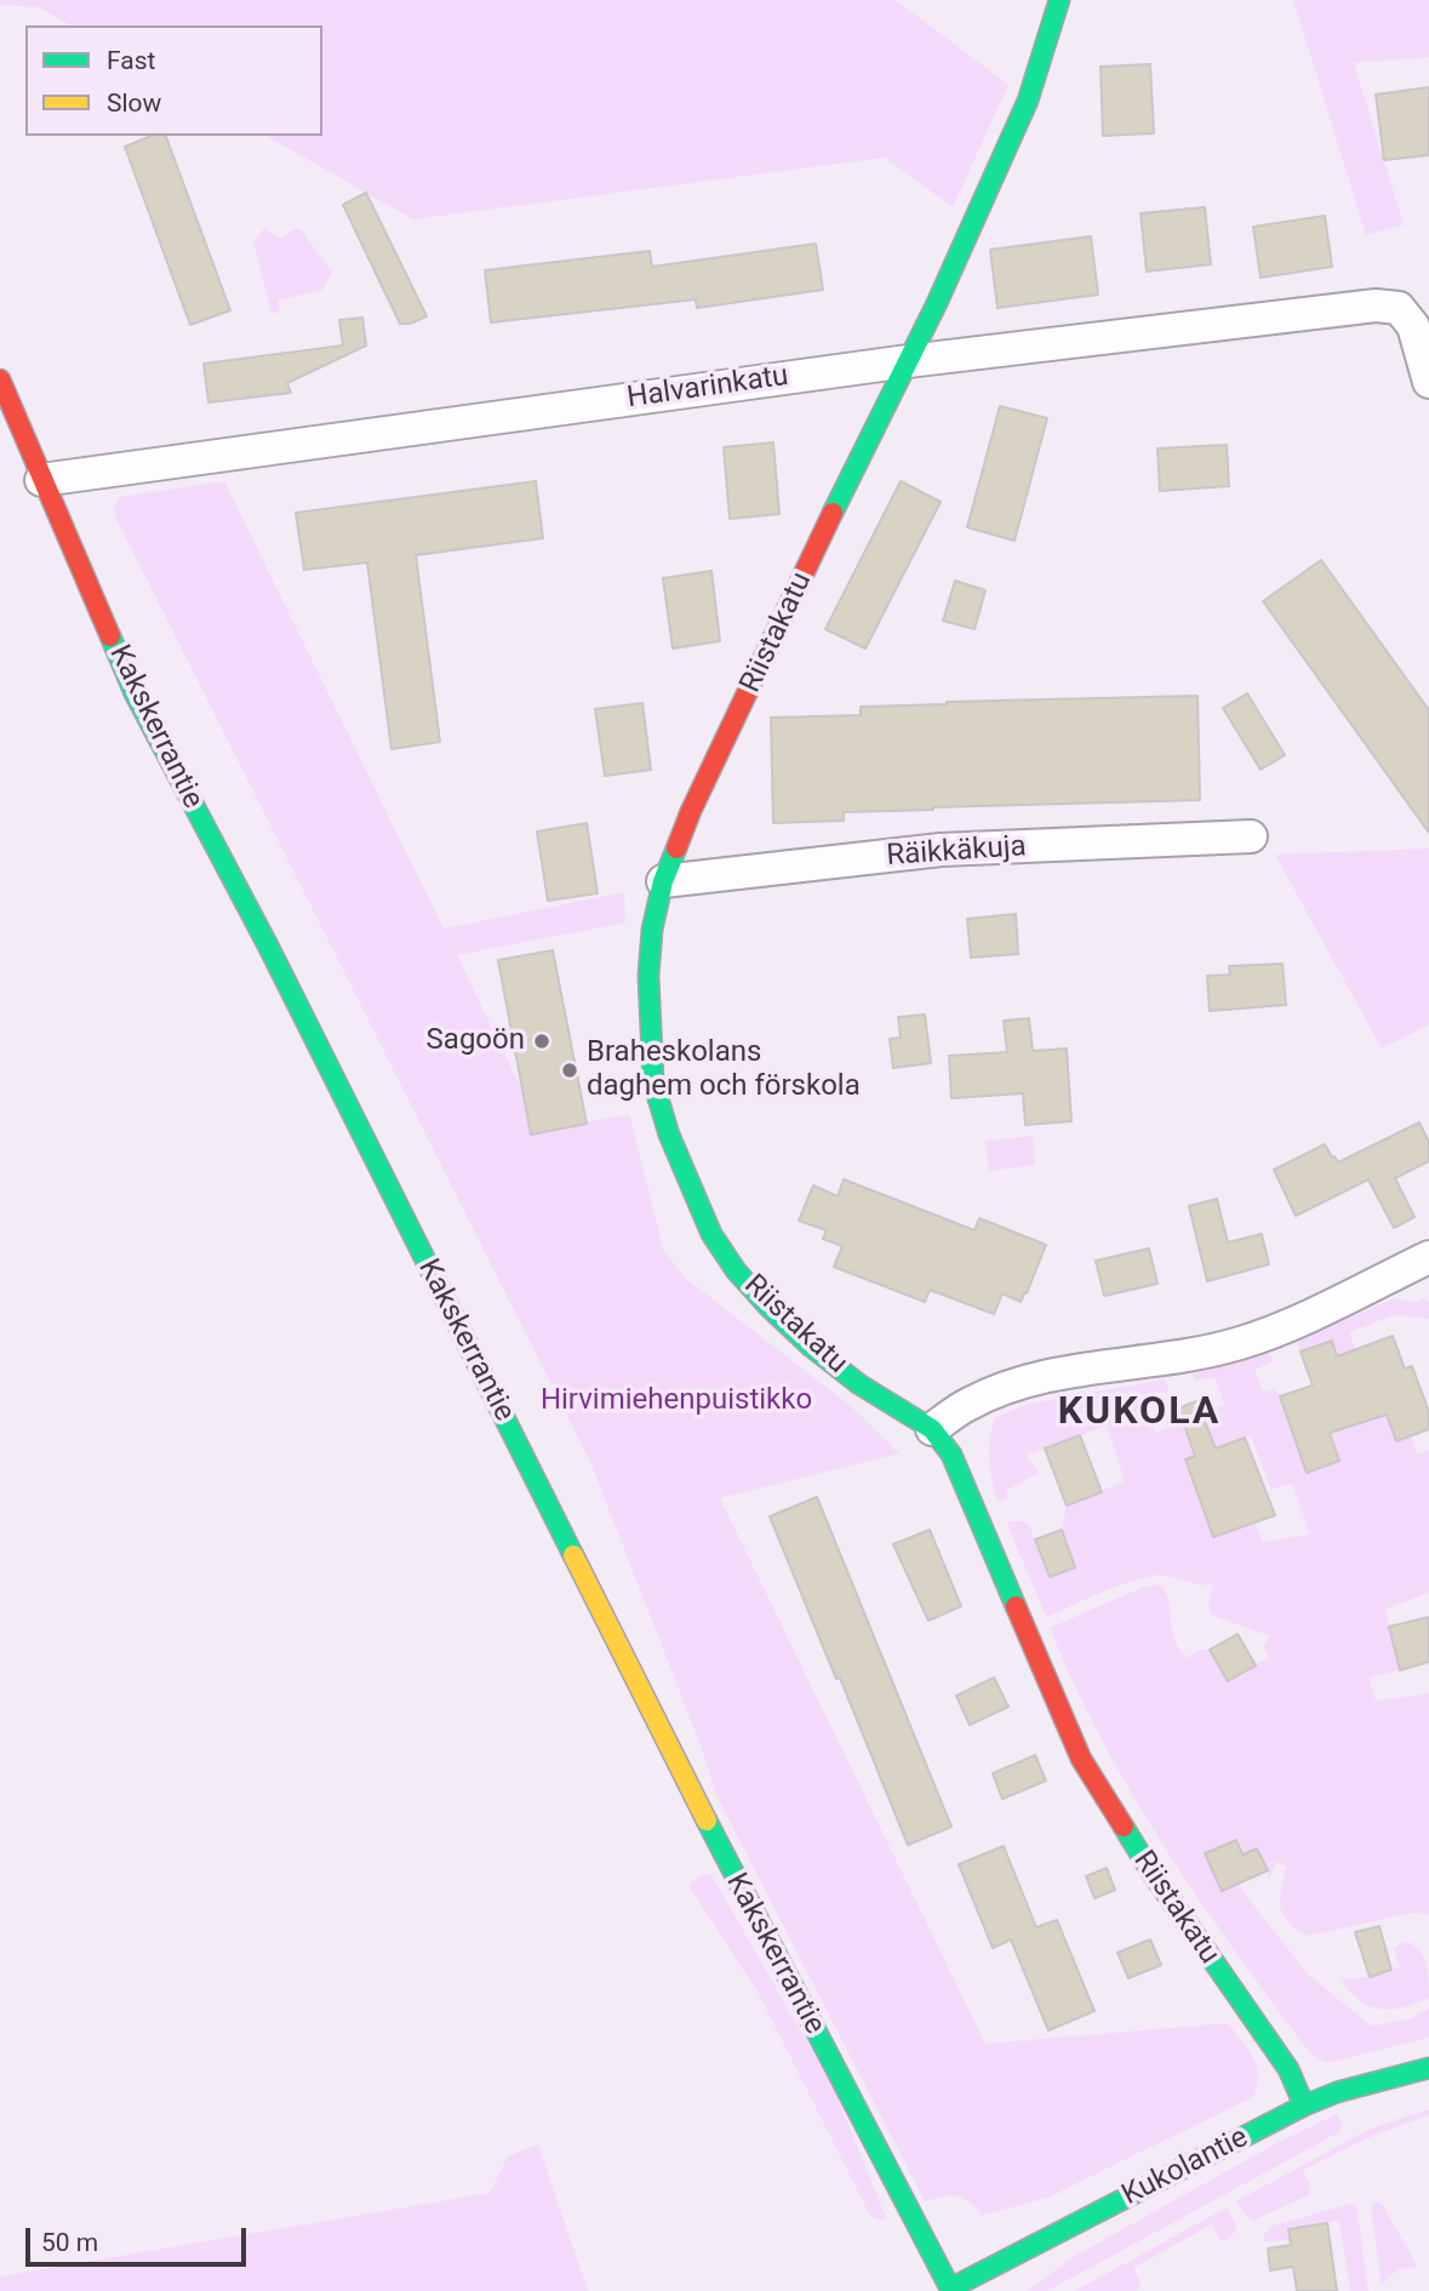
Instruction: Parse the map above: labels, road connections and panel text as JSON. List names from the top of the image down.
{
  "streets": {
    "street": [
      "Halvarinkatu",
      "Riistakatu",
      "Kakskerrantie",
      "Räikkäkuja",
      "Kukolantie"
    ]
  },
  "crossings": [
    ["Halvarinkatu", "Riistakatu"],
    ["Halvarinkatu", "Kakskerrantie"],
    ["Riistakatu", "Räikkäkuja"],
    ["Riistakatu", "Kukolantie"],
    ["Kakskerrantie", "Kukolantie"]
  ],
  "districts": ["KUKOLA"],
  "parks": ["Hirvimiehenpuistikko"],
  "places": ["Sagoön", "Braheskolans daghem och förskola"],
  "legend": ["Fast", "Slow"],
  "scale_bar": "50 m"
}
